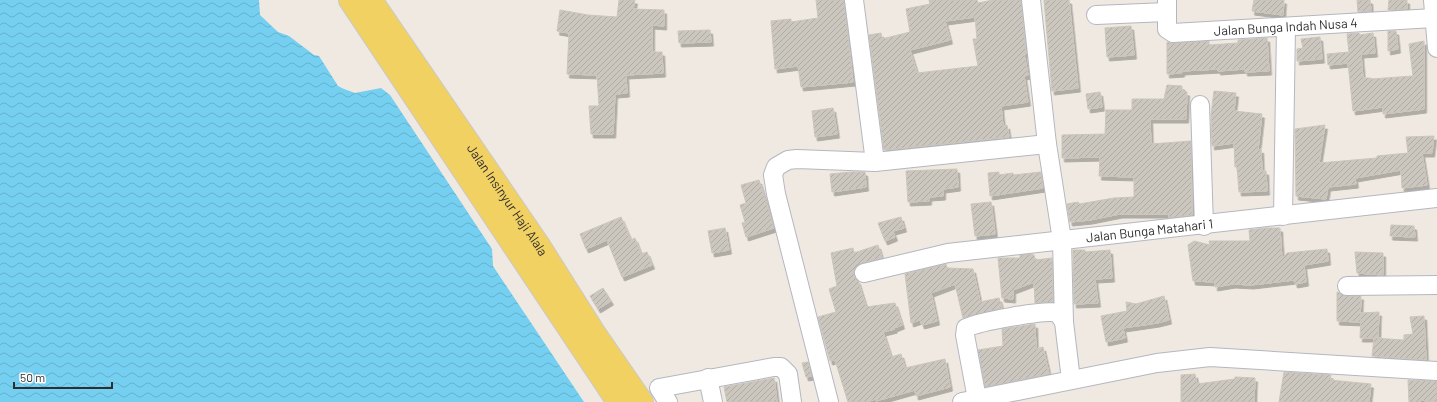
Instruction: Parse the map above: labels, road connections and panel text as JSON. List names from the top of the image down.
{
  "streets": {
    "main road": ["Jalan Insinyur Haji Alala"],
    "street": ["Jalan Bunga Indah Nusa 4", "Jalan Bunga Matahari 1"]
  },
  "scale_bar": "50 m"
}
